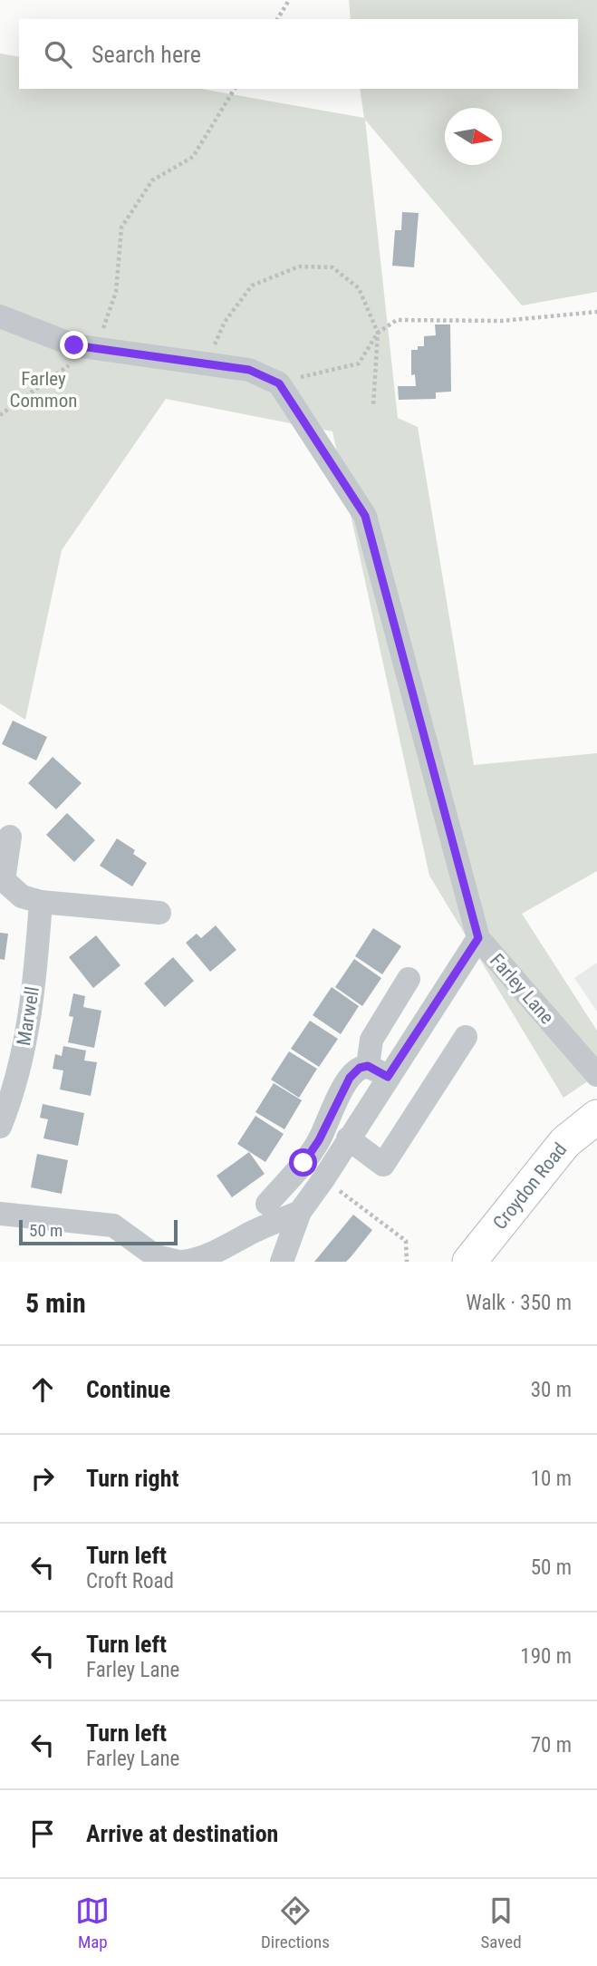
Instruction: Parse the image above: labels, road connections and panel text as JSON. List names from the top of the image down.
{
  "streets": {
    "main road": ["Croydon Road"],
    "street": ["Farley Lane", "Marwell"]
  },
  "parks": ["Farley Common"],
  "scale_bar": "50 m",
  "north": "right",
  "page": {
    "search": "Search here",
    "scale": "50 m",
    "heading": ["5 min", "Walk · 350 m"],
    "list": [
      ["Continue", "30 m"],
      ["Turn right", "10 m"],
      ["Turn left", "Croft Road", "50 m"],
      ["Turn left", "Farley Lane", "190 m"],
      ["Turn left", "Farley Lane", "70 m"],
      "Arrive at destination"
    ],
    "nav": ["Map", "Directions", "Saved"]
  }
}
